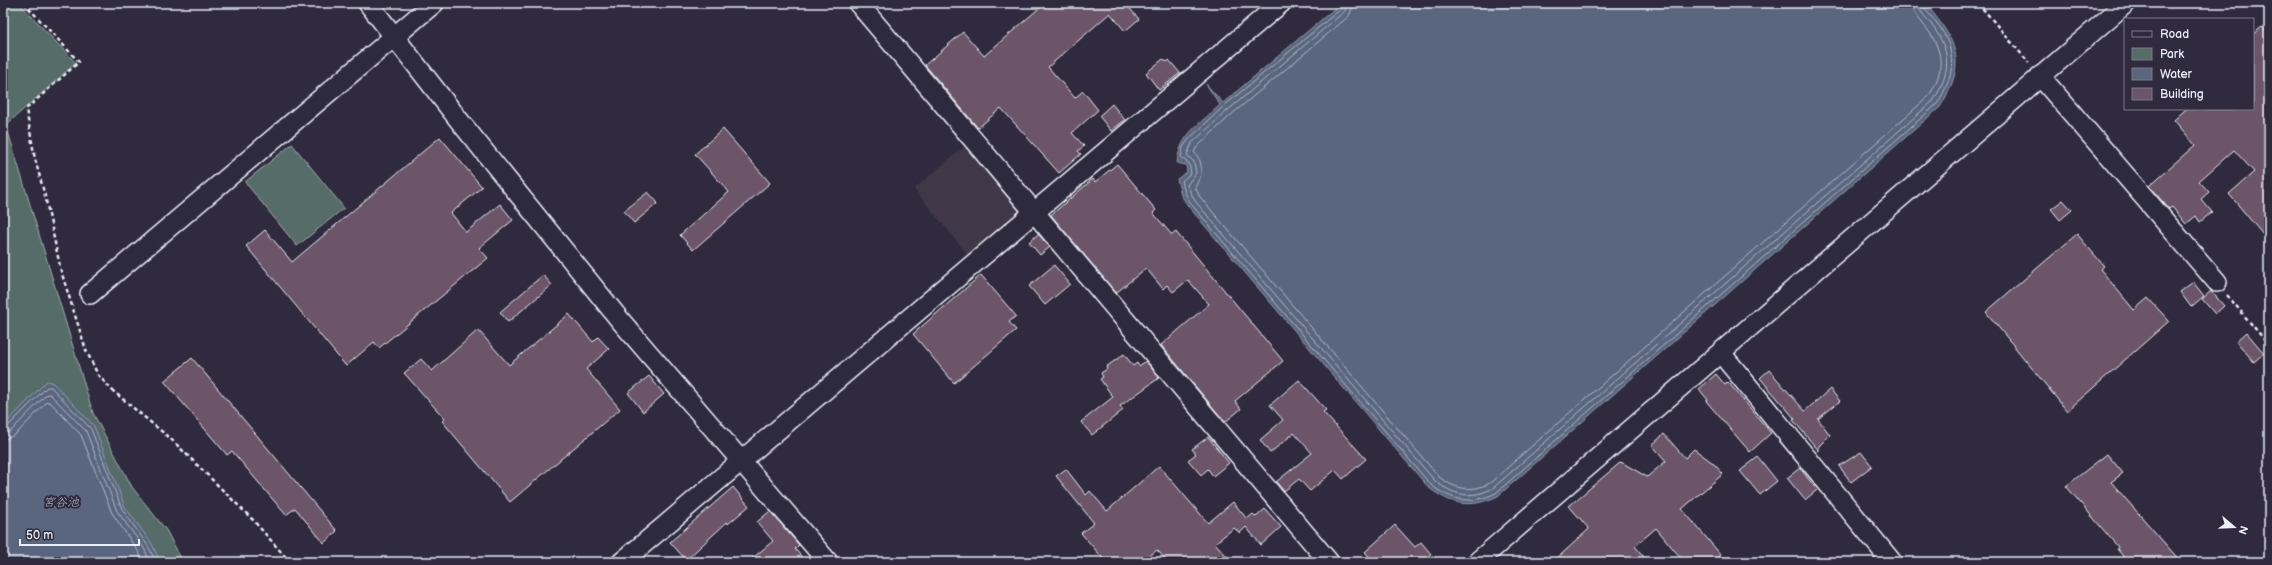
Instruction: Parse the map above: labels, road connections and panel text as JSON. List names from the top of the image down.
{
  "water": ["宮谷池"],
  "legend": [
    "Road",
    "Park",
    "Water",
    "Building"
  ],
  "scale_bar": "50 m",
  "north": "right"
}
